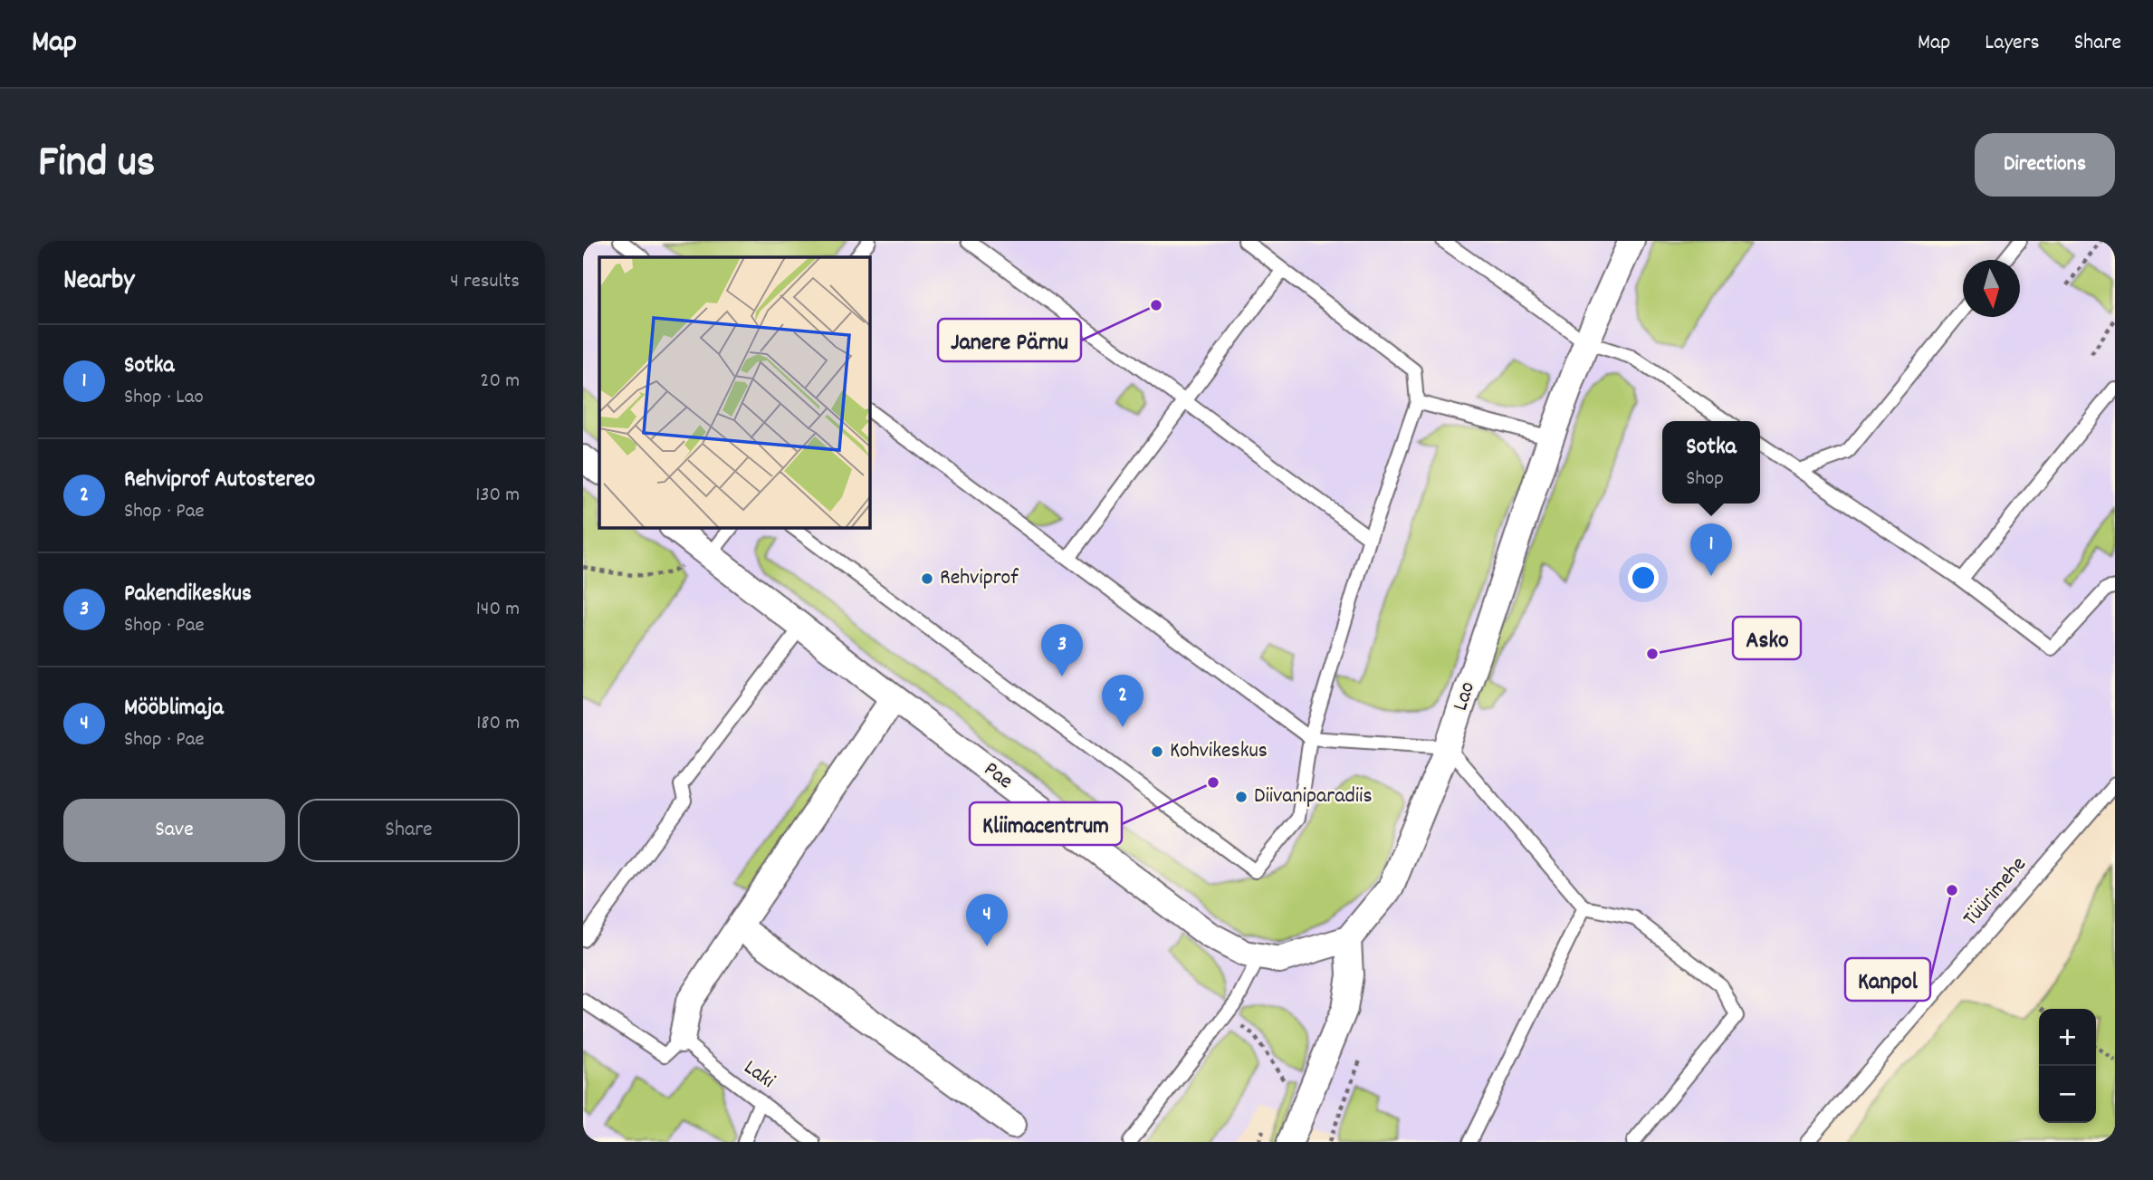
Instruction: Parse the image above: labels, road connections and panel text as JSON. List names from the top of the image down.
{
  "streets": {
    "street": ["Lao", "Pae"],
    "lane": ["Tüürimehe", "Laki"]
  },
  "crossings": [
    ["Lao", "Pae"]
  ],
  "places": [
    "Janere Pärnu",
    "Rehviprof",
    "Asko",
    "Kohvikeskus",
    "Kliimacentrum",
    "Diivaniparadiis",
    "Kanpol"
  ],
  "north": "bottom",
  "page": {
    "header": "Map",
    "nav": ["Map", "Layers", "Share"],
    "title": "Find us",
    "buttons": [
      "Directions",
      ["Save", "Share"]
    ],
    "heading": ["Nearby", "4 results"],
    "list": [
      {
        "mark": "1",
        "name": "Sotka",
        "note": "Shop · Lao",
        "value": "20 m"
      },
      {
        "mark": "2",
        "name": "Rehviprof Autostereo",
        "note": "Shop · Pae",
        "value": "130 m"
      },
      {
        "mark": "3",
        "name": "Pakendikeskus",
        "note": "Shop · Pae",
        "value": "140 m"
      },
      {
        "mark": "4",
        "name": "Mööblimaja",
        "note": "Shop · Pae",
        "value": "180 m"
      }
    ],
    "popup": ["Sotka", "Shop"],
    "pins": [
      "1",
      "3",
      "2",
      "4"
    ],
    "map_buttons": ["+", "−"]
  }
}
